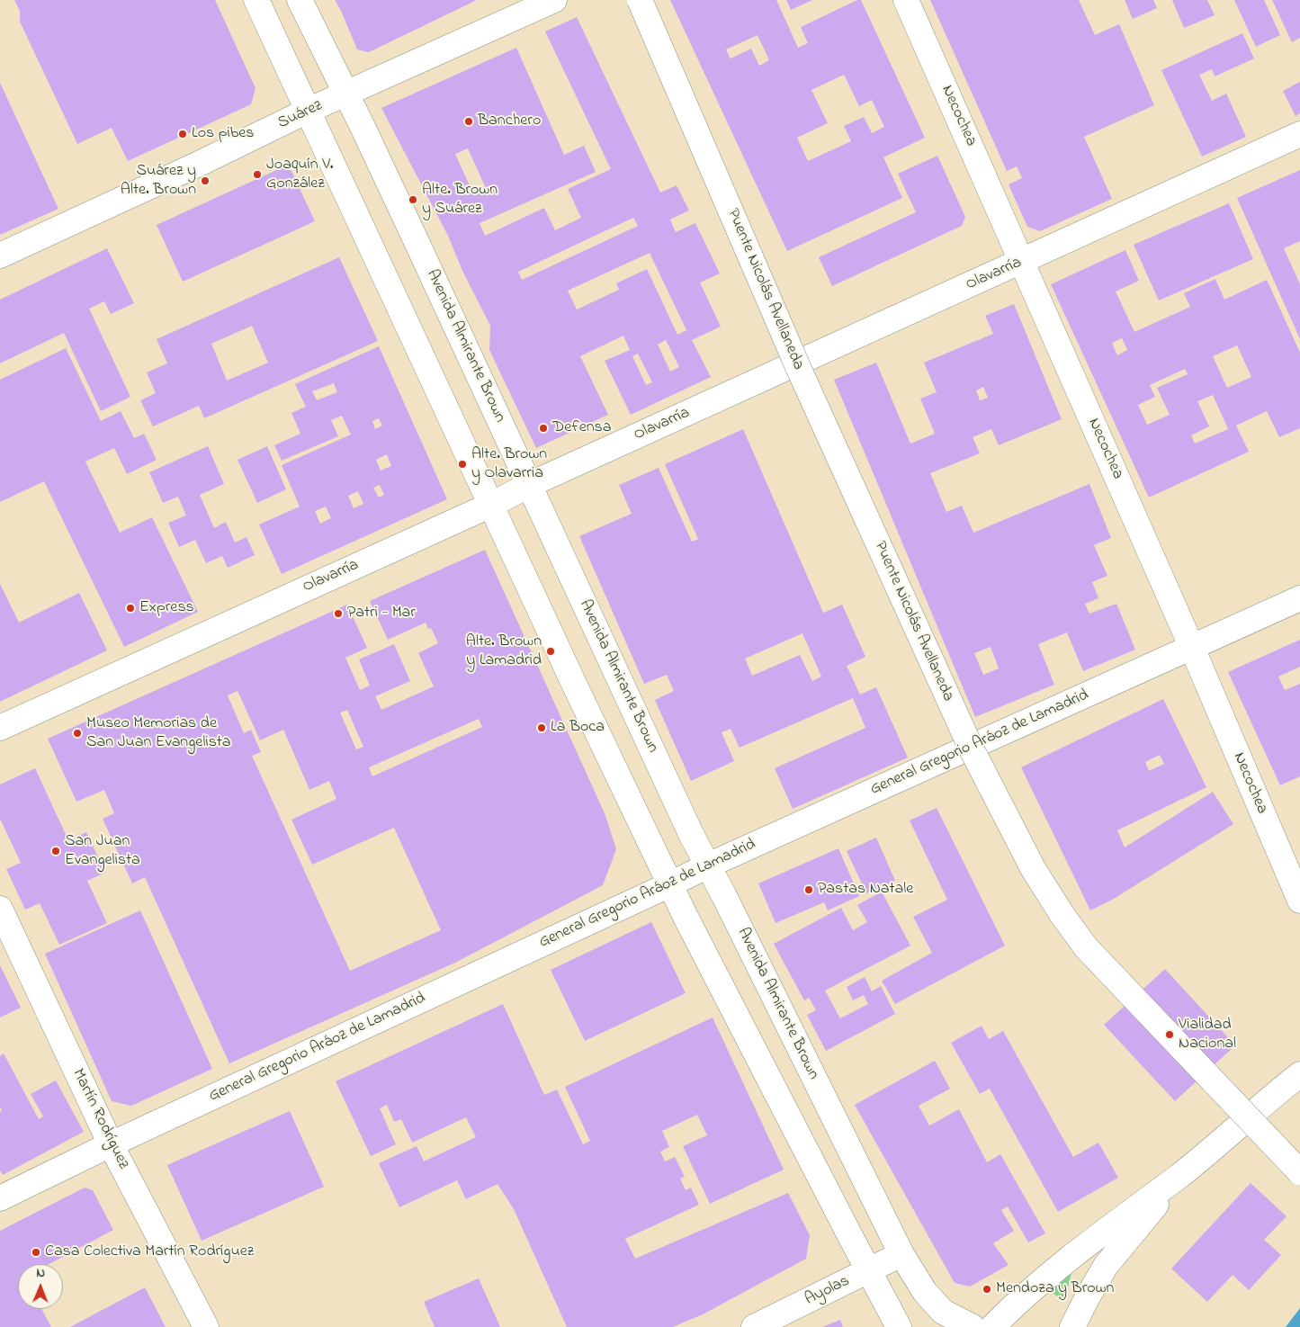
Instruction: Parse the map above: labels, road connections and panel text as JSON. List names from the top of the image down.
{
  "streets": {
    "street": [
      "Suárez",
      "Necochea",
      "Olavarría",
      "Puente Nicolás Avellaneda",
      "Avenida Almirante Brown",
      "General Gregorio Aráoz de Lamadrid",
      "Martín Rodríguez",
      "Ayolas"
    ]
  },
  "crossings": [
    ["Suárez", "Avenida Almirante Brown"],
    ["Necochea", "Olavarría"],
    ["Necochea", "General Gregorio Aráoz de Lamadrid"],
    ["Olavarría", "Avenida Almirante Brown"],
    ["Avenida Almirante Brown", "General Gregorio Aráoz de Lamadrid"],
    ["Avenida Almirante Brown", "Ayolas"],
    ["General Gregorio Aráoz de Lamadrid", "Martín Rodríguez"]
  ],
  "places": [
    "Banchero",
    "Los pibes",
    "Joaquín V. González",
    "Suárez y Alte. Brown",
    "Alte. Brown y Suárez",
    "Defensa",
    "Alte. Brown y Olavarria",
    "Express",
    "Patri - Mar",
    "Alte. Brown y Lamadrid",
    "La Boca",
    "Museo Memorias de San Juan Evangelista",
    "San Juan Evangelista",
    "Pastas Natale",
    "Vialidad Nacional",
    "Casa Colectiva Martín Rodríguez",
    "Mendoza y Brown"
  ],
  "north": "top"
}
